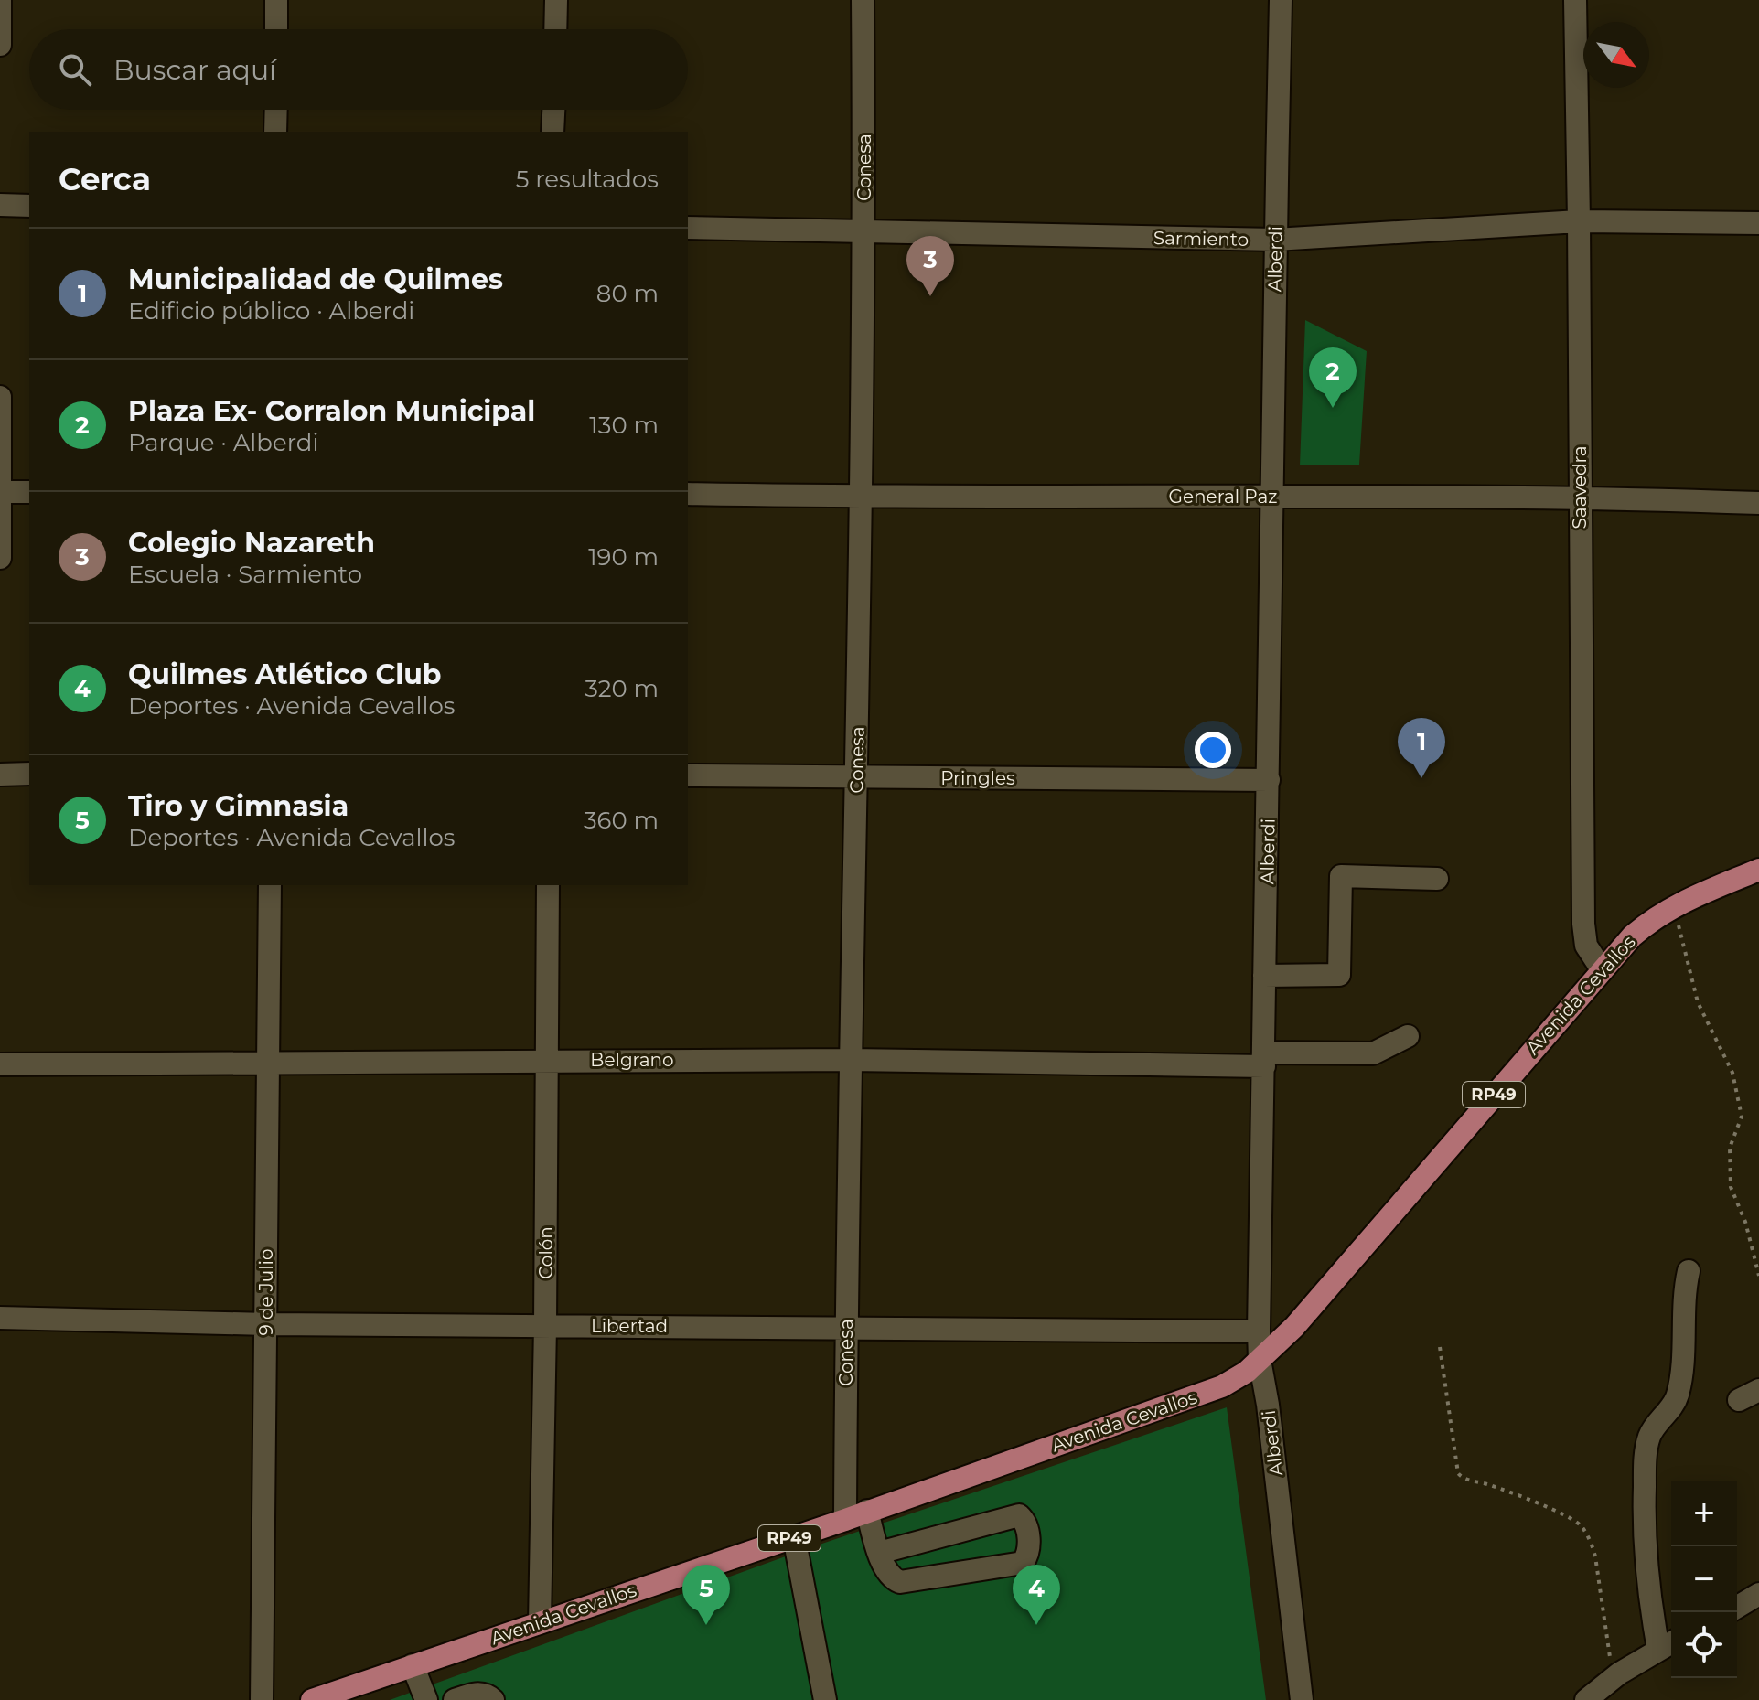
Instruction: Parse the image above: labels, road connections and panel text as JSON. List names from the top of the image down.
{
  "streets": {
    "main road": ["Avenida Cevallos", "RP49"],
    "street": [
      "Conesa",
      "Sarmiento",
      "Alberdi",
      "Saavedra",
      "General Paz",
      "Pringles",
      "Belgrano",
      "Colón",
      "9 de Julio",
      "Libertad"
    ]
  },
  "crossings": [
    ["Conesa", "Sarmiento"],
    ["Conesa", "General Paz"],
    ["Conesa", "Pringles"],
    ["Conesa", "Avenida Cevallos"],
    ["Conesa", "Belgrano"],
    ["Conesa", "Libertad"],
    ["Sarmiento", "Alberdi"],
    ["Sarmiento", "Saavedra"],
    ["Alberdi", "General Paz"],
    ["Alberdi", "Pringles"],
    ["Alberdi", "Avenida Cevallos"],
    ["Alberdi", "Belgrano"],
    ["Alberdi", "Libertad"],
    ["Saavedra", "General Paz"],
    ["Saavedra", "Avenida Cevallos"],
    ["Avenida Cevallos", "Colón"],
    ["Belgrano", "Colón"],
    ["Belgrano", "9 de Julio"],
    ["Colón", "Libertad"],
    ["9 de Julio", "Libertad"]
  ],
  "north": "bottom right",
  "page": {
    "search": "Buscar aquí",
    "heading": ["Cerca", "5 resultados"],
    "list": [
      {
        "mark": "1",
        "name": "Municipalidad de Quilmes",
        "note": "Edificio público · Alberdi",
        "value": "80 m"
      },
      {
        "mark": "2",
        "name": "Plaza Ex- Corralon Municipal",
        "note": "Parque · Alberdi",
        "value": "130 m"
      },
      {
        "mark": "3",
        "name": "Colegio Nazareth",
        "note": "Escuela · Sarmiento",
        "value": "190 m"
      },
      {
        "mark": "4",
        "name": "Quilmes Atlético Club",
        "note": "Deportes · Avenida Cevallos",
        "value": "320 m"
      },
      {
        "mark": "5",
        "name": "Tiro y Gimnasia",
        "note": "Deportes · Avenida Cevallos",
        "value": "360 m"
      }
    ],
    "pins": [
      "3",
      "2",
      "1",
      "4",
      "5"
    ],
    "map_buttons": ["+", "−"]
  }
}
